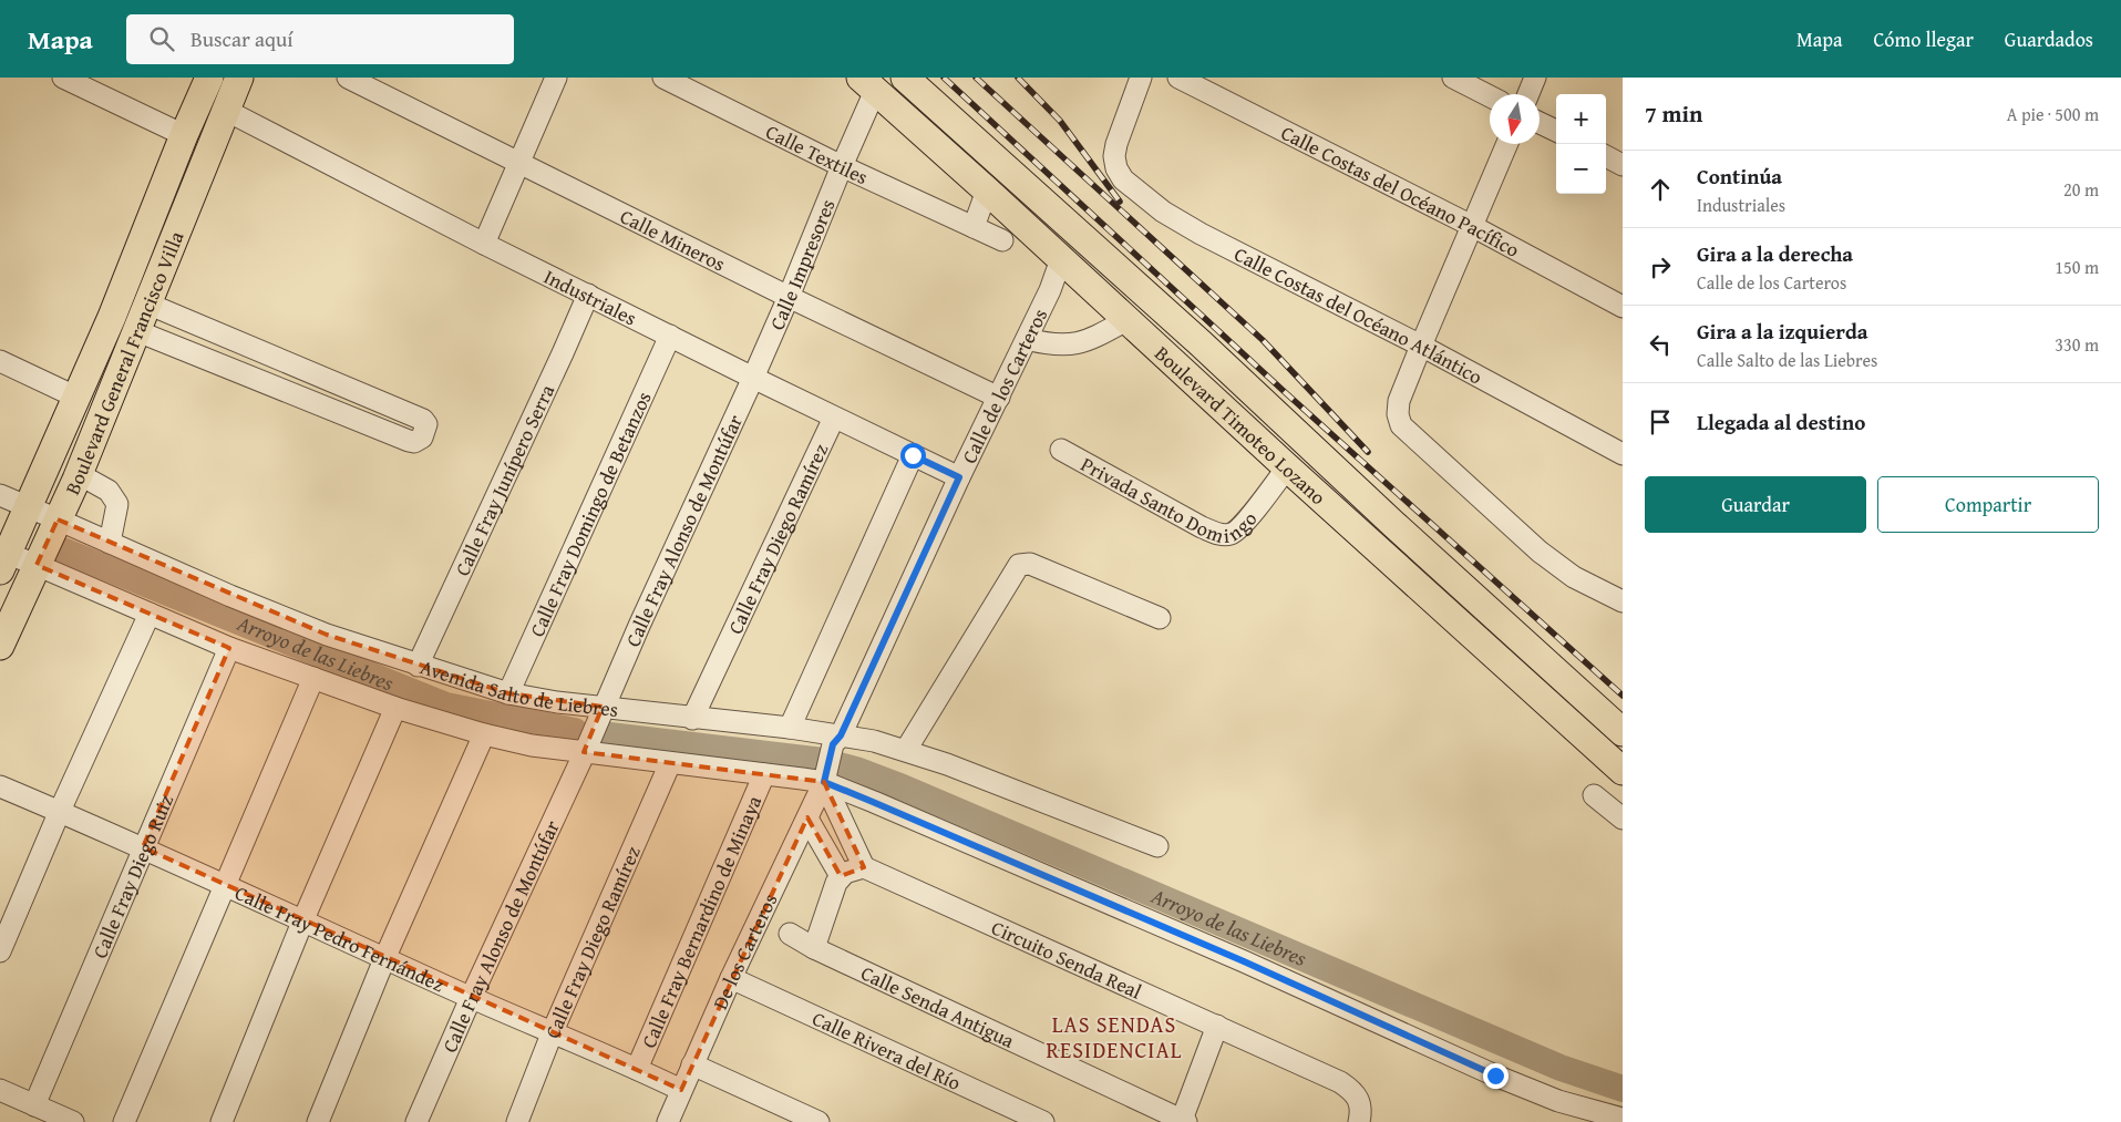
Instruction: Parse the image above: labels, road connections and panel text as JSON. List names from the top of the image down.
{
  "streets": {
    "main road": ["Boulevard General Francisco Villa", "Boulevard Timoteo Lozano"],
    "street": [
      "Calle Textiles",
      "Calle Costas del Océano Pacífico",
      "Calle Mineros",
      "Calle Impresores",
      "Industriales",
      "Calle Costas del Océano Atlántico",
      "Calle de los Carteros",
      "Calle Fray Junípero Serra",
      "Privada Santo Domingo",
      "Calle Fray Domingo de Betanzos",
      "Calle Fray Alonso de Montúfar",
      "Calle Fray Diego Ramírez",
      "Avenida Salto de Liebres",
      "Calle Fray Diego Ruiz",
      "Calle Fray Bernardino de Minaya",
      "Calle Fray Pedro Fernández",
      "De los Carteros",
      "Circuito Senda Real",
      "Calle Senda Antigua",
      "Calle Rivera del Río"
    ]
  },
  "crossings": [
    ["Calle Textiles", "Calle Impresores"],
    ["Calle Mineros", "Calle Impresores"],
    ["Calle Mineros", "Calle de los Carteros"],
    ["Calle Impresores", "Industriales"],
    ["Calle Impresores", "Boulevard Timoteo Lozano"],
    ["Calle Impresores", "Calle Fray Alonso de Montúfar"],
    ["Industriales", "Boulevard General Francisco Villa"],
    ["Industriales", "Calle de los Carteros"],
    ["Industriales", "Calle Fray Junípero Serra"],
    ["Industriales", "Calle Fray Domingo de Betanzos"],
    ["Industriales", "Calle Fray Alonso de Montúfar"],
    ["Industriales", "Calle Fray Diego Ramírez"],
    ["Boulevard General Francisco Villa", "Avenida Salto de Liebres"],
    ["Calle de los Carteros", "Boulevard Timoteo Lozano"],
    ["Calle de los Carteros", "Avenida Salto de Liebres"],
    ["Calle de los Carteros", "De los Carteros"],
    ["Boulevard Timoteo Lozano", "Privada Santo Domingo"],
    ["Calle Fray Junípero Serra", "Avenida Salto de Liebres"],
    ["Calle Fray Domingo de Betanzos", "Avenida Salto de Liebres"],
    ["Calle Fray Alonso de Montúfar", "Avenida Salto de Liebres"],
    ["Calle Fray Alonso de Montúfar", "Calle Fray Pedro Fernández"],
    ["Calle Fray Diego Ramírez", "Avenida Salto de Liebres"],
    ["Calle Fray Diego Ramírez", "Calle Fray Pedro Fernández"],
    ["Avenida Salto de Liebres", "Calle Fray Diego Ruiz"],
    ["Avenida Salto de Liebres", "Calle Fray Bernardino de Minaya"],
    ["Avenida Salto de Liebres", "De los Carteros"],
    ["Calle Fray Diego Ruiz", "Calle Fray Pedro Fernández"],
    ["Calle Fray Bernardino de Minaya", "Calle Fray Pedro Fernández"],
    ["Calle Fray Pedro Fernández", "De los Carteros"],
    ["De los Carteros", "Calle Rivera del Río"],
    ["Circuito Senda Real", "Calle Senda Antigua"]
  ],
  "districts": ["LAS SENDAS RESIDENCIAL"],
  "water": ["Arroyo de las Liebres"],
  "north": "bottom",
  "page": {
    "header": "Mapa",
    "search": "Buscar aquí",
    "nav": ["Mapa", "Cómo llegar", "Guardados"],
    "heading": ["7 min", "A pie · 500 m"],
    "map_buttons": ["+", "−"],
    "list": [
      ["Continúa", "Industriales", "20 m"],
      ["Gira a la derecha", "Calle de los Carteros", "150 m"],
      ["Gira a la izquierda", "Calle Salto de las Liebres", "330 m"],
      "Llegada al destino"
    ],
    "buttons": ["Guardar", "Compartir"]
  }
}
